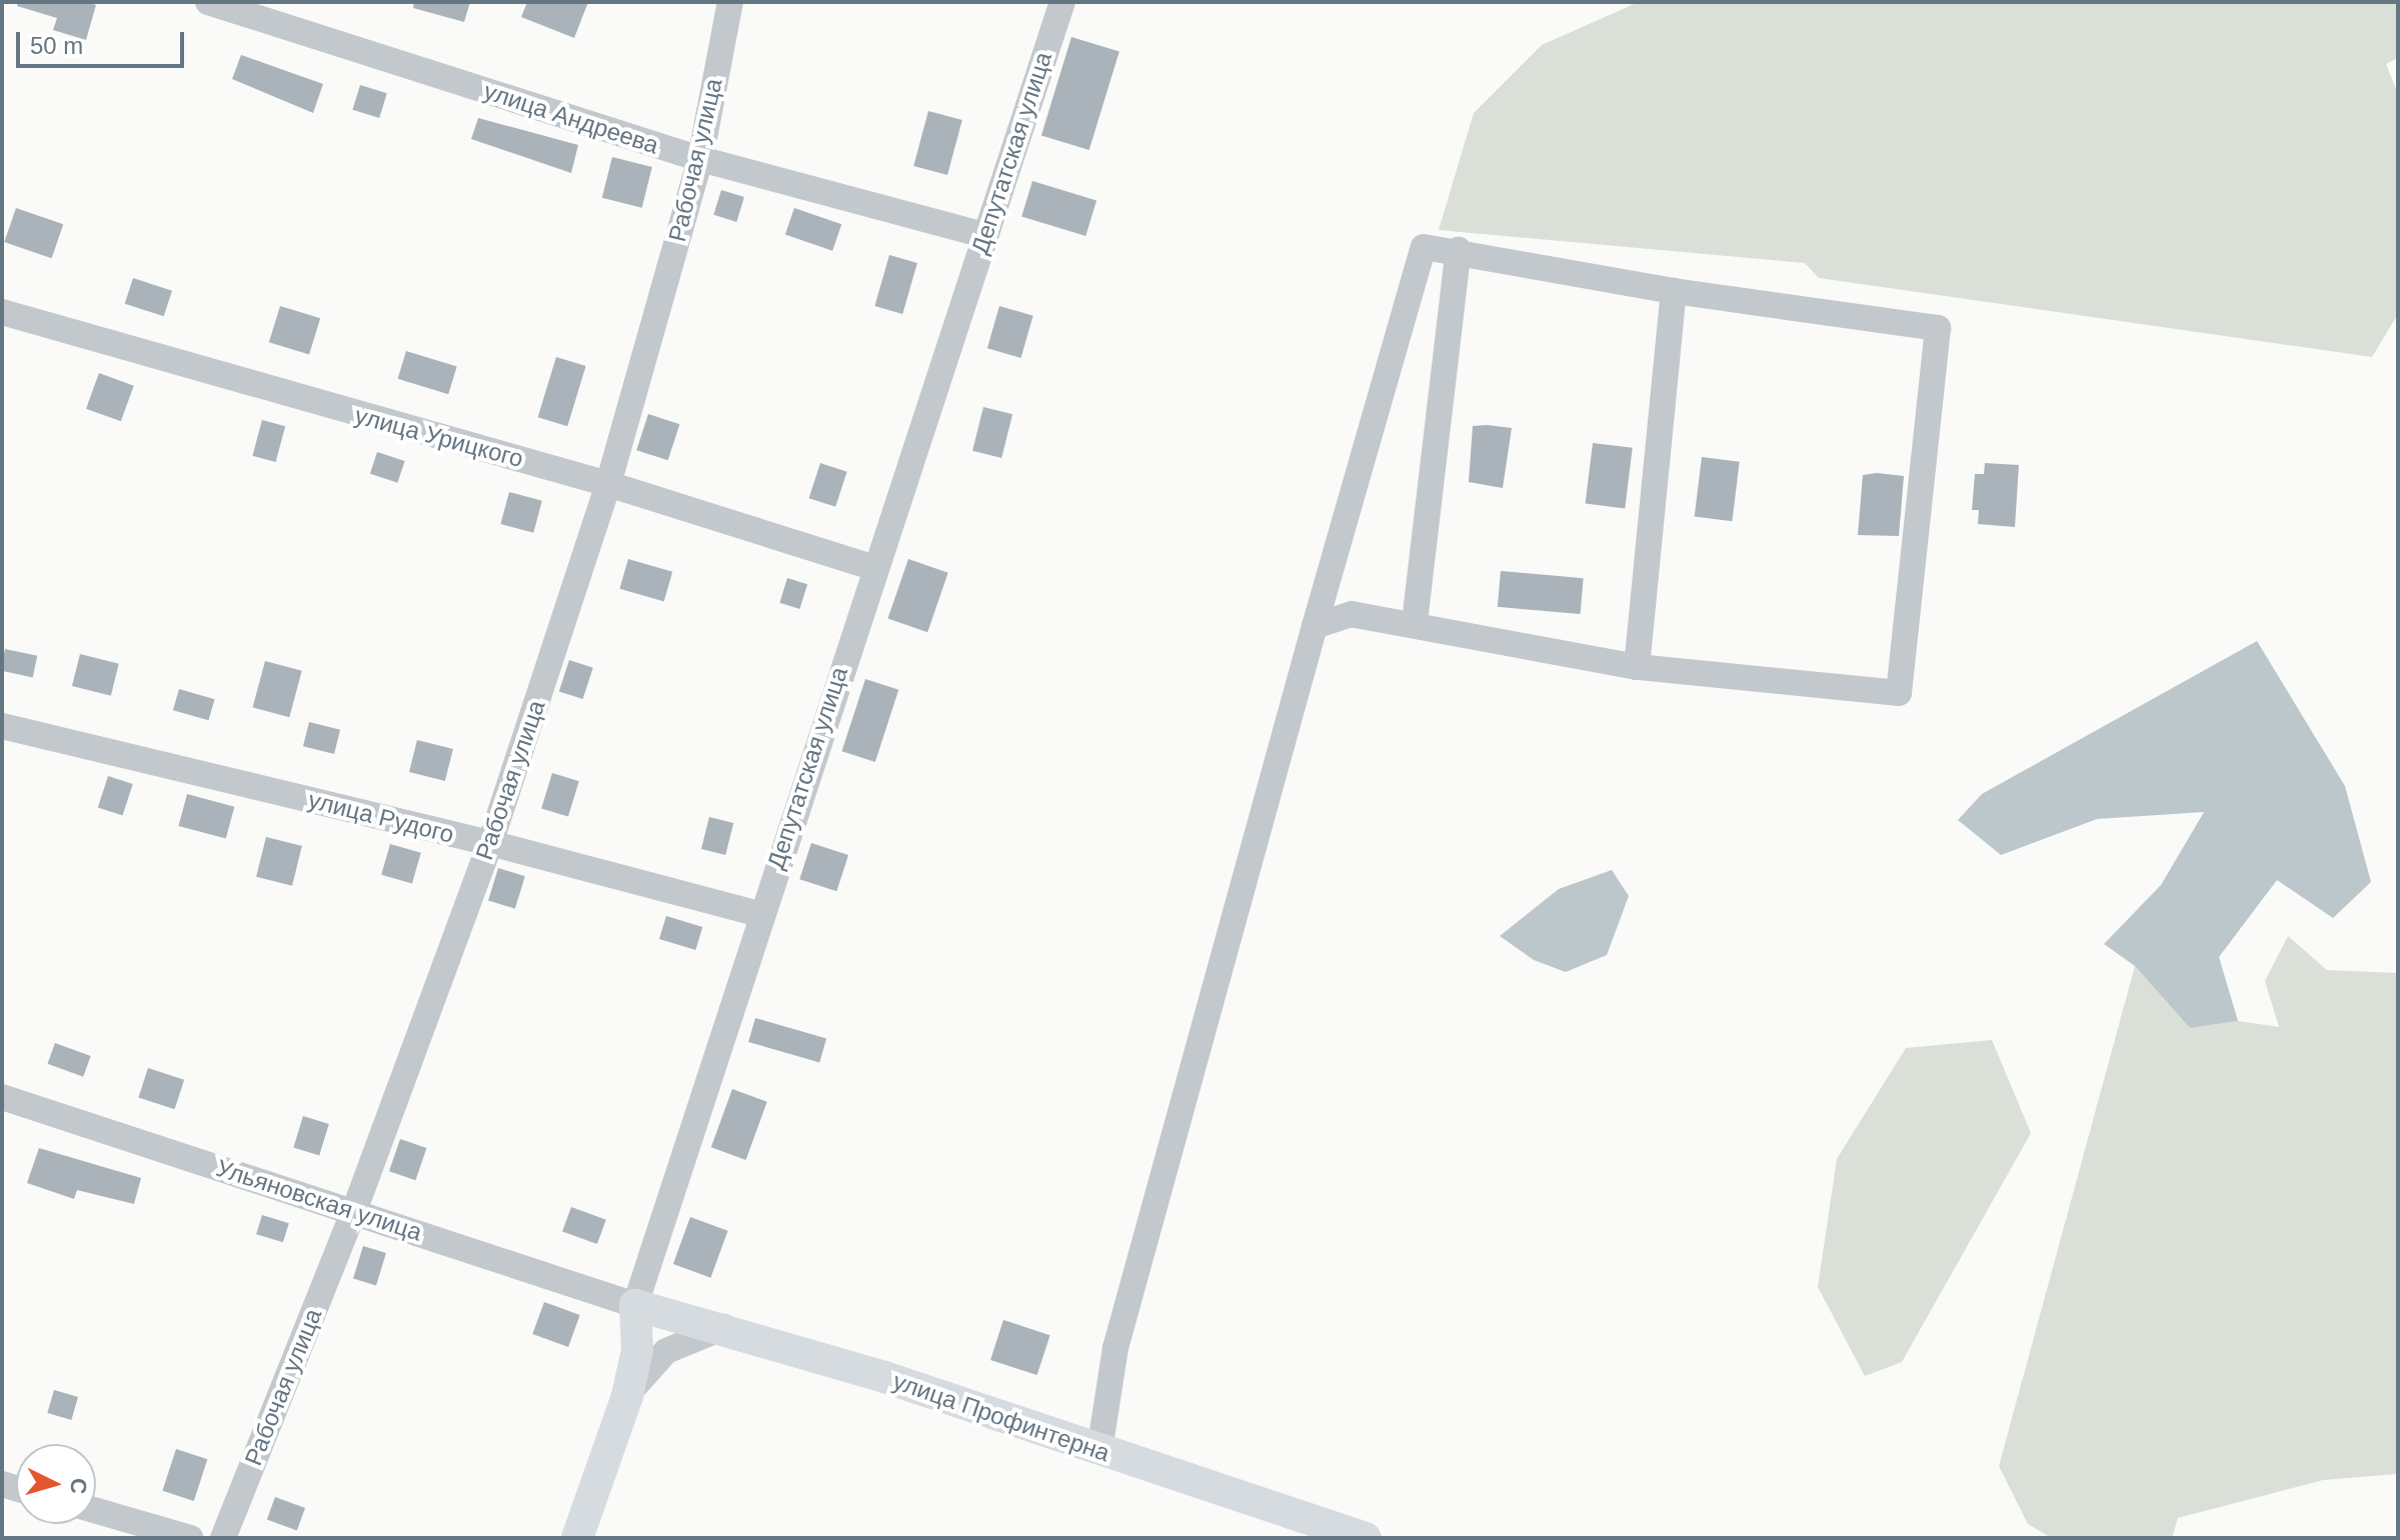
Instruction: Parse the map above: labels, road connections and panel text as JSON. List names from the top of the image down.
{
  "streets": {
    "main road": ["Депутатская улица", "улица Профинтерна"],
    "street": [
      "улица Андреева",
      "Рабочая улица",
      "улица Урицкого",
      "улица Рудого",
      "Ульяновская улица"
    ]
  },
  "crossings": [
    ["улица Андреева", "Депутатская улица"],
    ["улица Андреева", "Рабочая улица"],
    ["Депутатская улица", "улица Урицкого"],
    ["Депутатская улица", "улица Рудого"],
    ["Депутатская улица", "Ульяновская улица"],
    ["Депутатская улица", "улица Профинтерна"],
    ["Рабочая улица", "улица Урицкого"],
    ["Рабочая улица", "улица Рудого"],
    ["Рабочая улица", "Ульяновская улица"],
    ["Ульяновская улица", "улица Профинтерна"]
  ],
  "scale_bar": "50 m",
  "north": "right"
}
